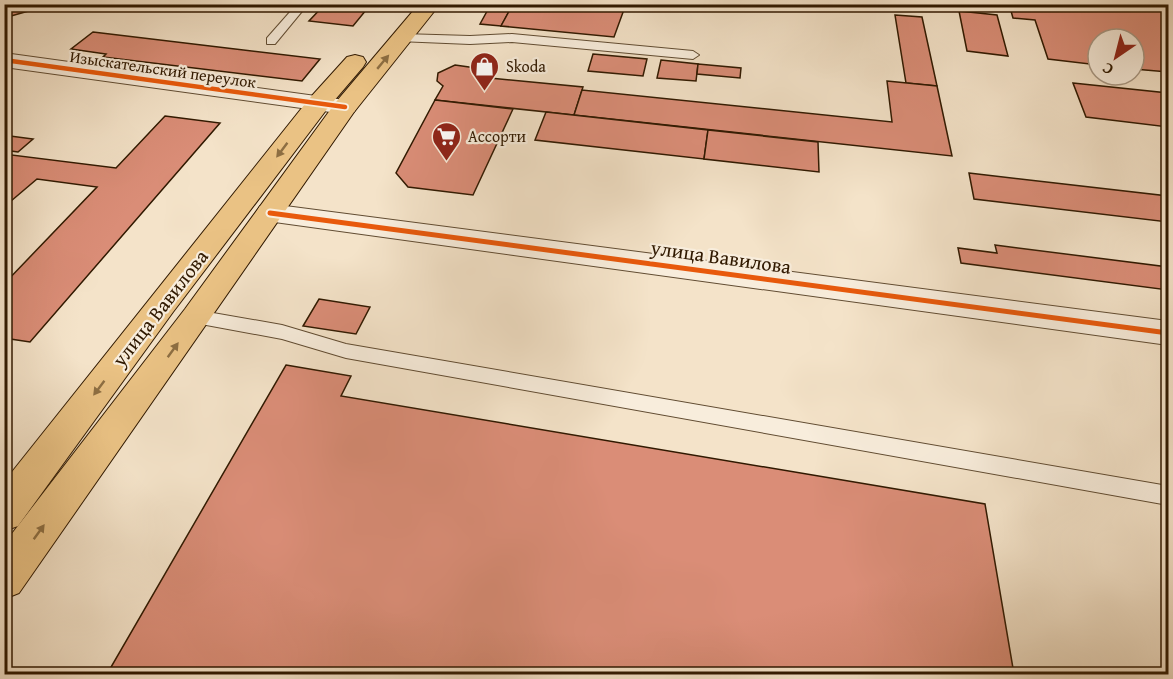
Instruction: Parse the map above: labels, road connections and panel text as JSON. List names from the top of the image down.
{
  "streets": {
    "main road": ["улица Вавилова"],
    "street": ["Изыскательский переулок"]
  },
  "crossings": [
    ["Изыскательский переулок", "улица Вавилова"]
  ],
  "places": {
    "shop": ["Skoda"],
    "supermarket": ["Ассорти"]
  },
  "north": "bottom left"
}
